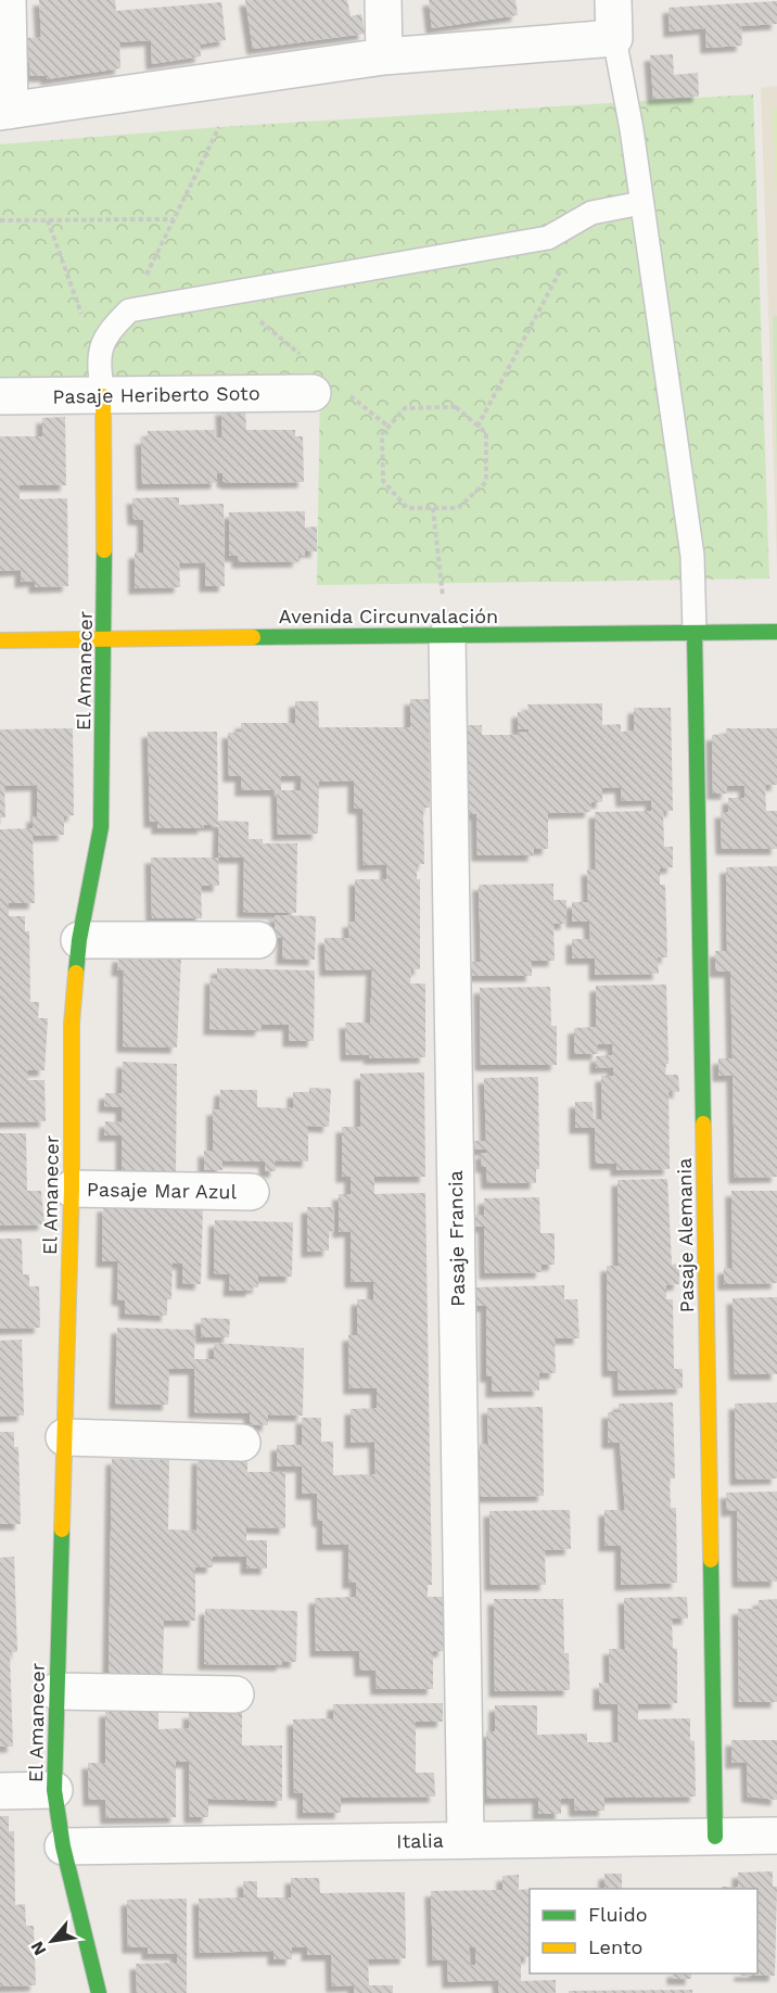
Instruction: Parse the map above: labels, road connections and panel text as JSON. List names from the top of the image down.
{
  "streets": {
    "street": [
      "Pasaje Heriberto Soto",
      "Avenida Circunvalación",
      "El Amanecer",
      "Pasaje Mar Azul",
      "Pasaje Alemania",
      "Pasaje Francia",
      "Italia"
    ]
  },
  "crossings": [
    ["Pasaje Heriberto Soto", "El Amanecer"],
    ["Avenida Circunvalación", "El Amanecer"],
    ["Avenida Circunvalación", "Pasaje Alemania"],
    ["Avenida Circunvalación", "Pasaje Francia"],
    ["El Amanecer", "Pasaje Mar Azul"],
    ["El Amanecer", "Italia"],
    ["Pasaje Alemania", "Italia"],
    ["Pasaje Francia", "Italia"]
  ],
  "legend": ["Fluido", "Lento"],
  "north": "bottom left"
}
